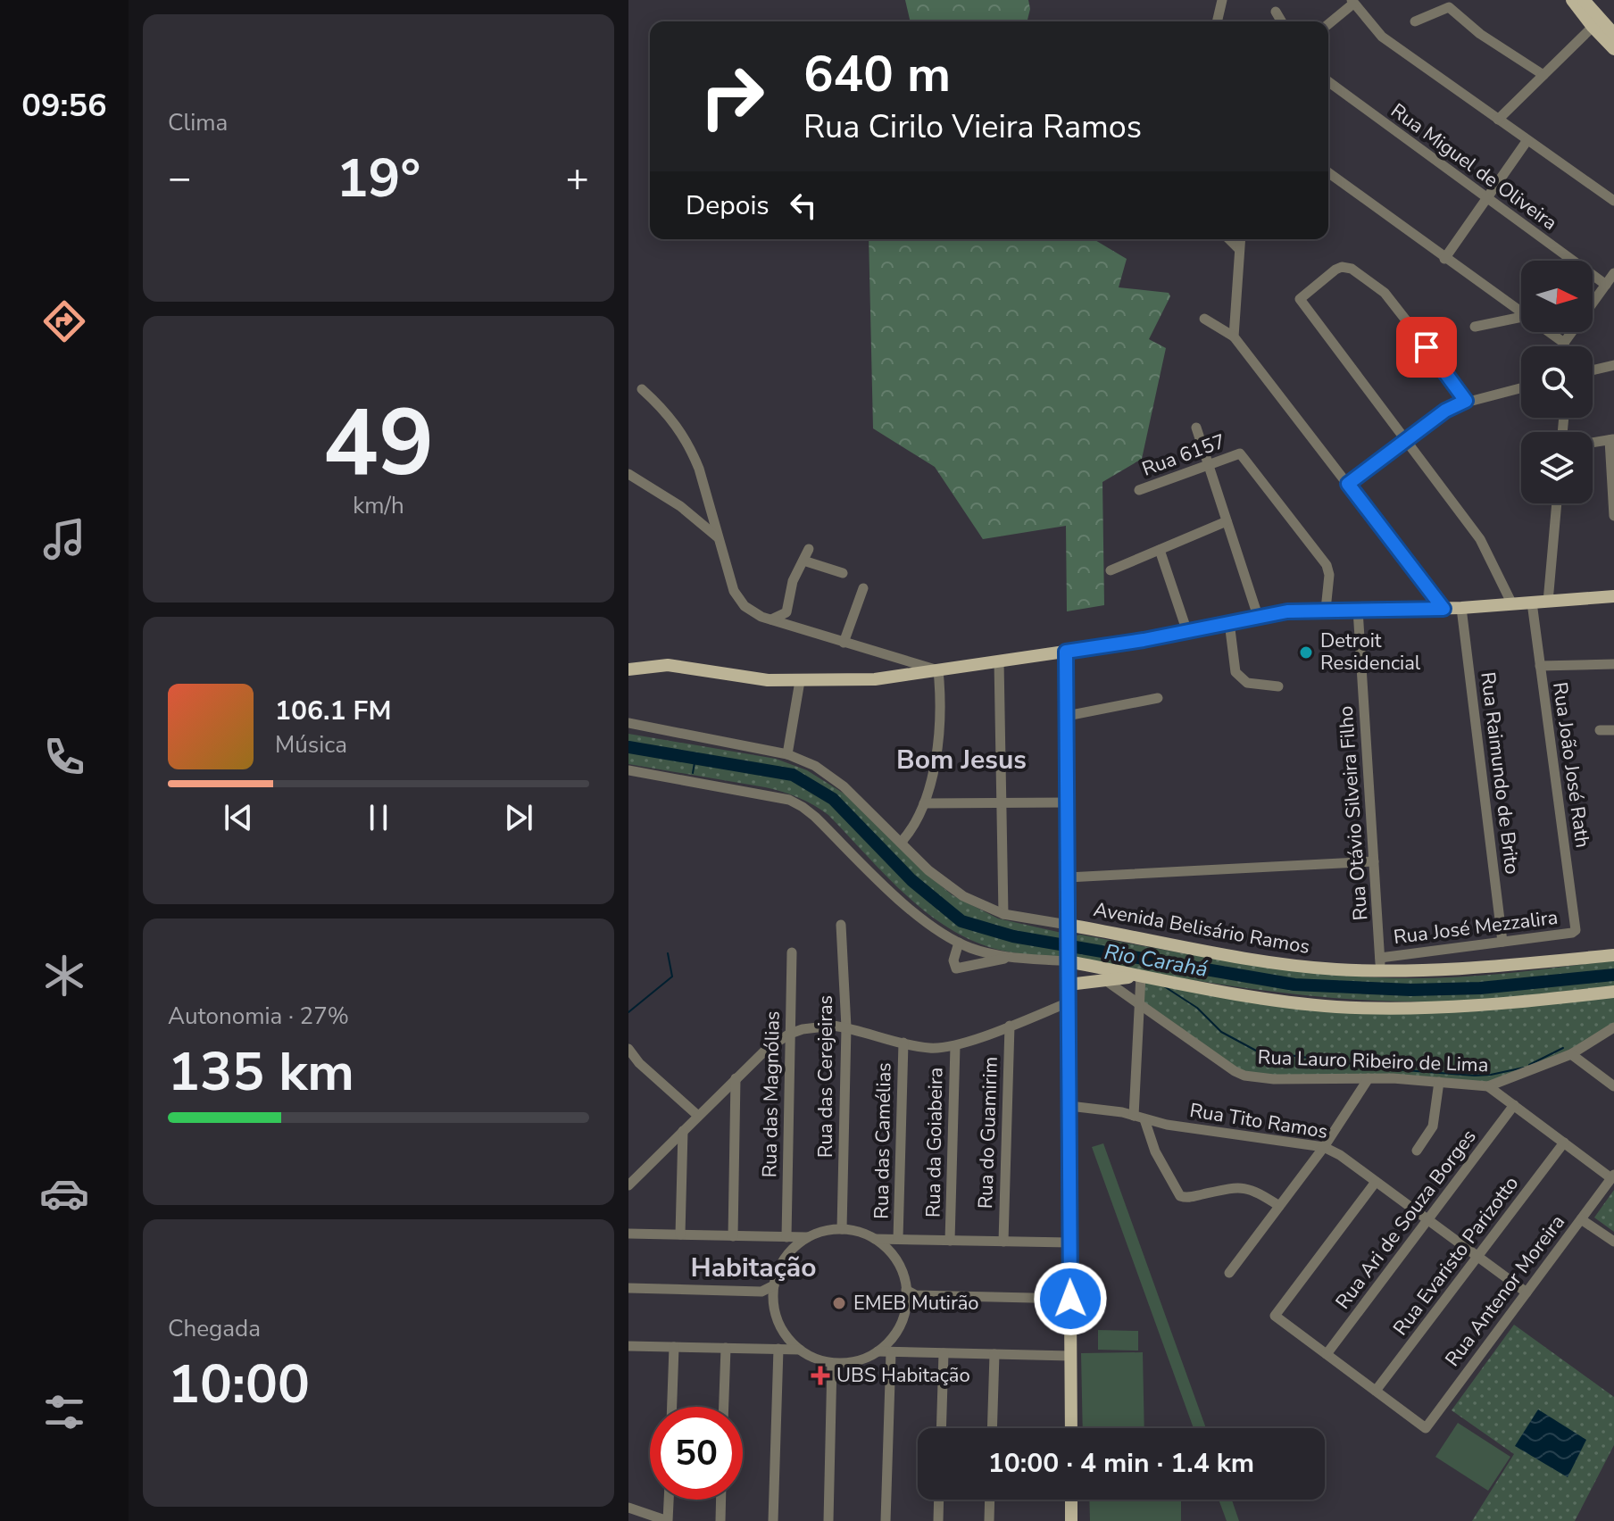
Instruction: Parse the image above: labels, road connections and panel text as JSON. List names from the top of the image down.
{
  "streets": {
    "main road": ["Avenida Belisário Ramos"],
    "street": [
      "Rua Miguel de Oliveira",
      "Rua 6157",
      "Rua João José Rath",
      "Rua Raimundo de Brito",
      "Rua Otávio Silveira Filho",
      "Rua José Mezzalira",
      "Rua Lauro Ribeiro de Lima",
      "Rua das Cerejeiras",
      "Rua das Magnólias",
      "Rua Tito Ramos",
      "Rua do Guamirim",
      "Rua das Camélias",
      "Rua da Goiabeira",
      "Rua Ari de Souza Borges",
      "Rua Evaristo Parizotto",
      "Rua Antenor Moreira"
    ]
  },
  "crossings": [
    ["Rua João José Rath", "Rua José Mezzalira"],
    ["Rua Raimundo de Brito", "Rua José Mezzalira"],
    ["Rua Otávio Silveira Filho", "Rua José Mezzalira"],
    ["Rua Otávio Silveira Filho", "Avenida Belisário Ramos"],
    ["Rua José Mezzalira", "Avenida Belisário Ramos"],
    ["Rua Tito Ramos", "Rua Ari de Souza Borges"],
    ["Rua Tito Ramos", "Rua Evaristo Parizotto"],
    ["Rua Tito Ramos", "Rua Antenor Moreira"],
    ["Rua Evaristo Parizotto", "Rua Antenor Moreira"]
  ],
  "districts": ["Bom Jesus", "Habitação"],
  "water": ["Rio Carahá"],
  "places": {
    "other": ["Detroit Residencial", "EMEB Mutirão"],
    "health": ["UBS Habitação"]
  },
  "north": "right",
  "page": {
    "tabs": "09:56",
    "tile": [
      "Clima",
      ["49", "km/h"],
      ["Autonomia · 27%", "135 km"],
      ["Chegada", "10:00"]
    ],
    "turn": ["640 m", "Rua Cirilo Vieira Ramos"],
    "heat": ["−", "19°", "+"],
    "then": "Depois",
    "song": ["106.1 FM", "Música"],
    "limit": "50",
    "trip": "10:00 · 4 min · 1.4 km"
  }
}
